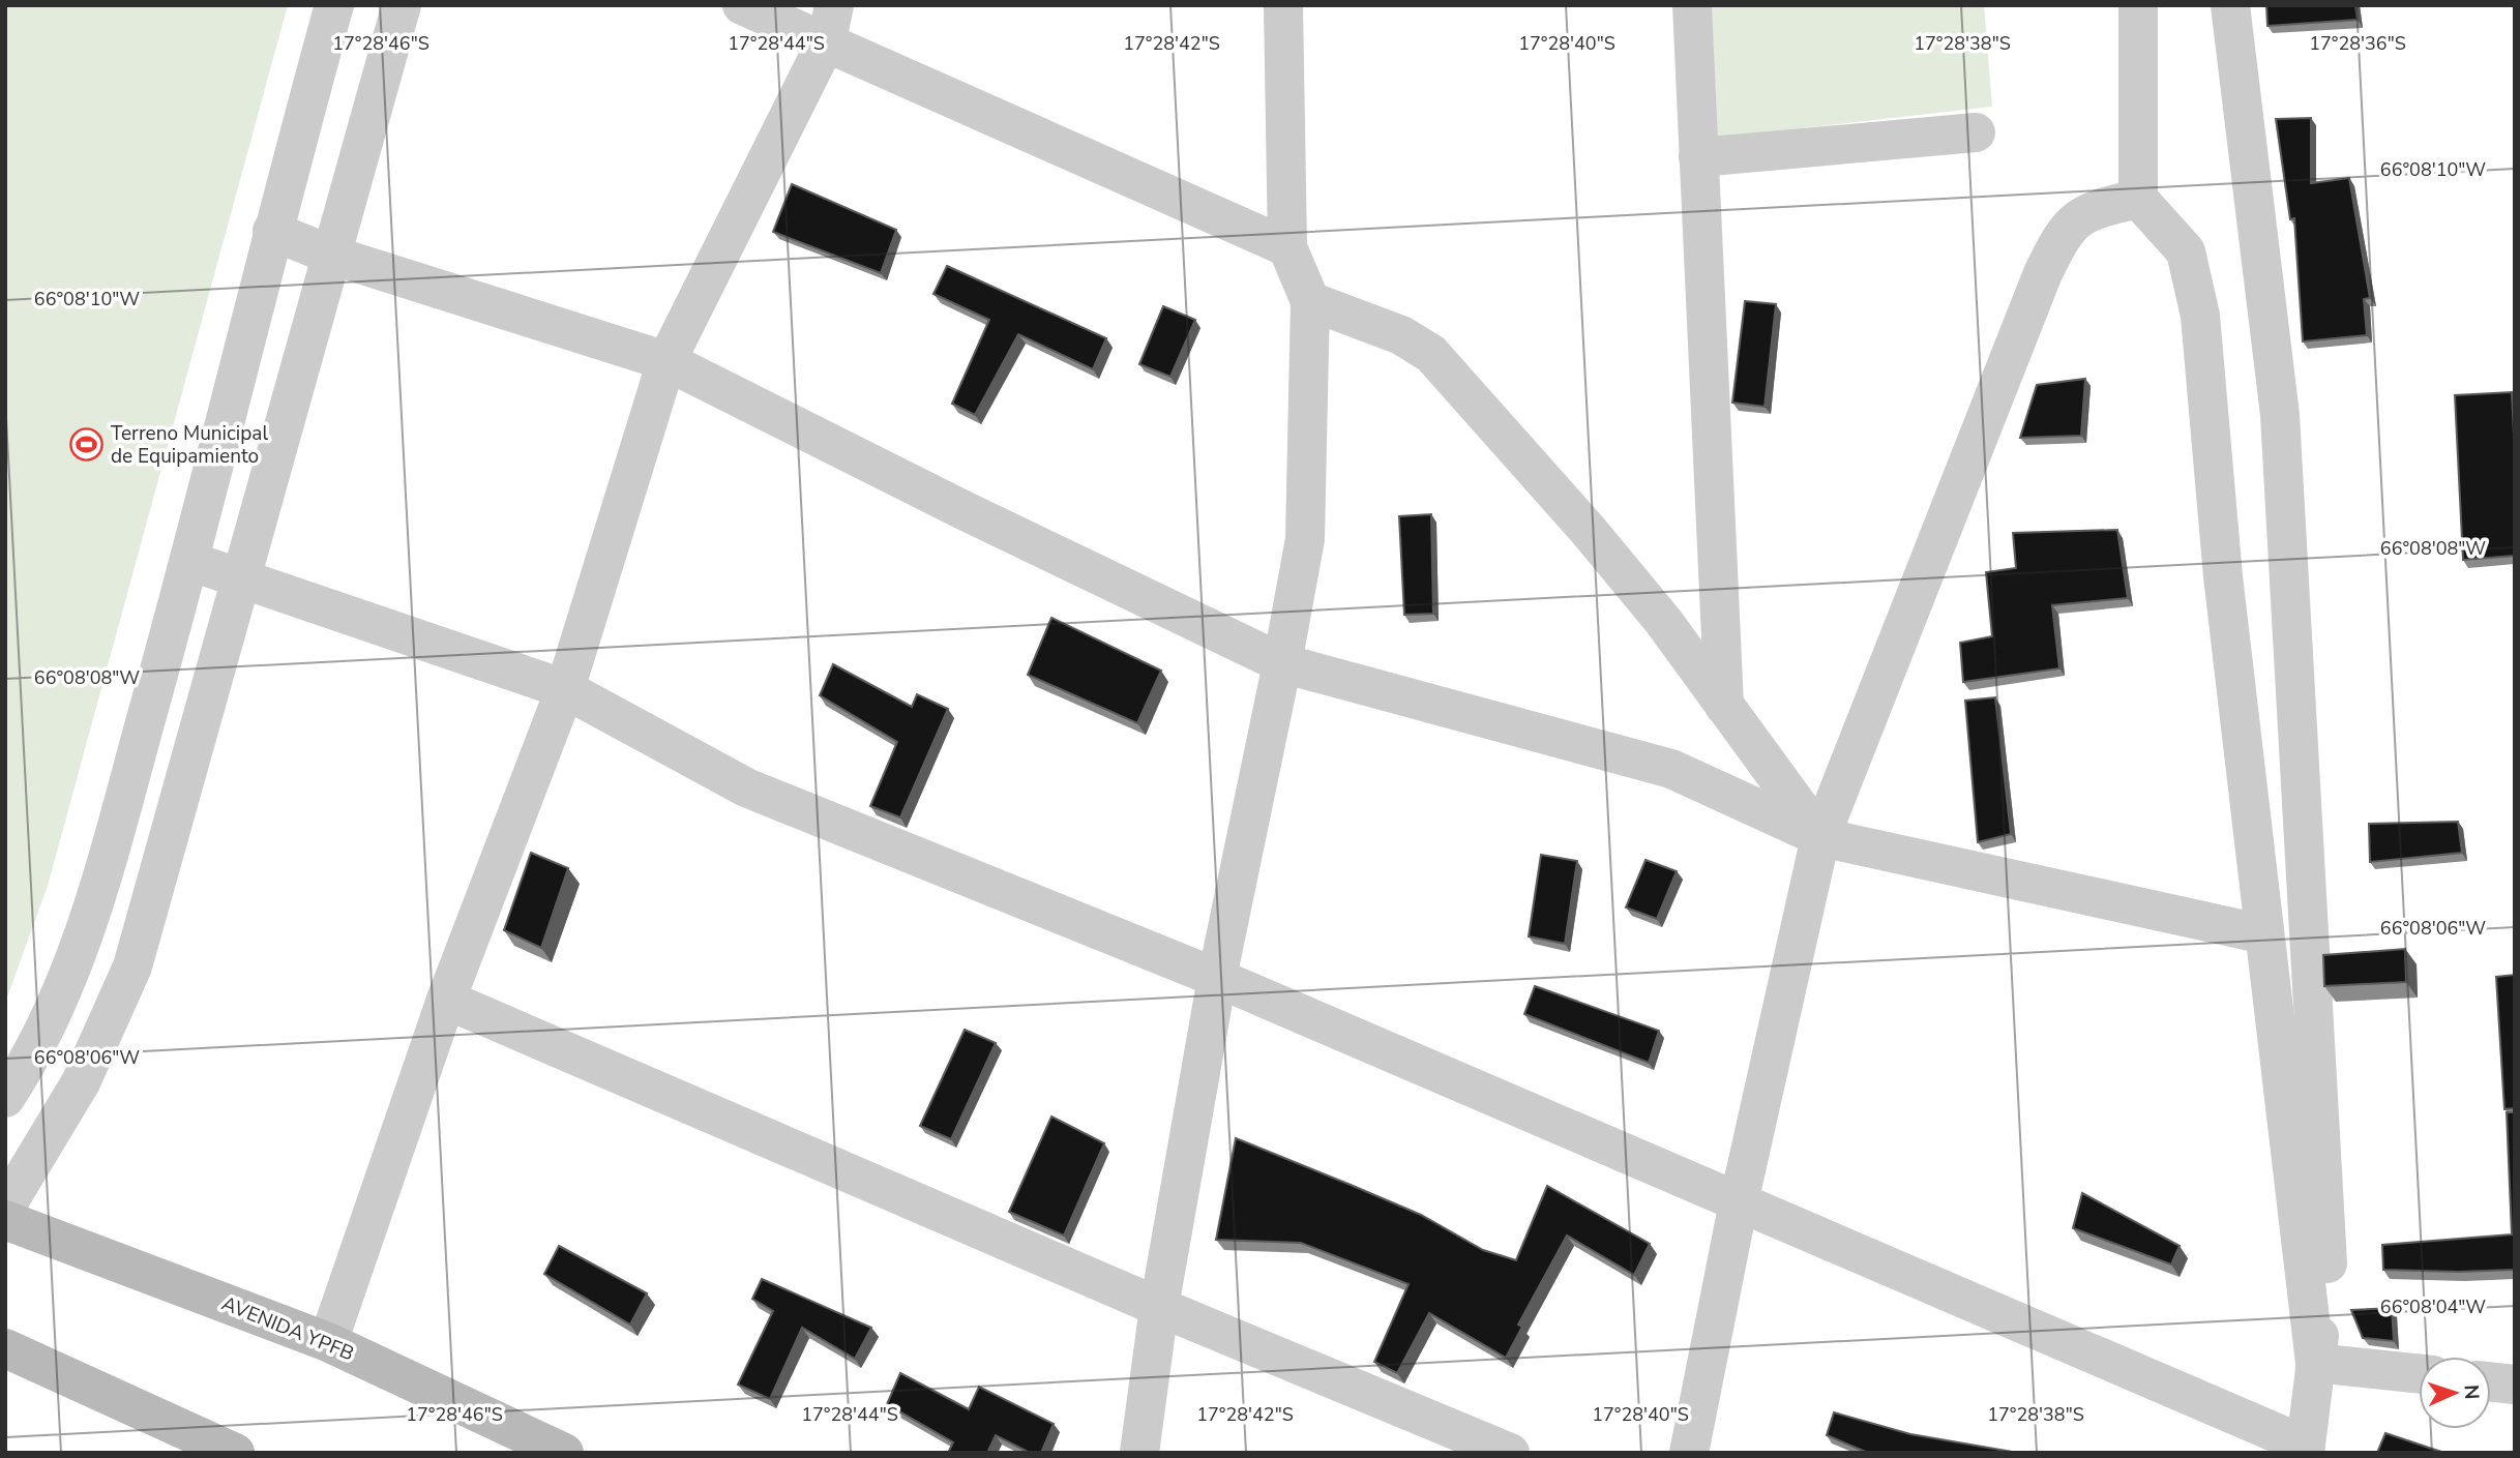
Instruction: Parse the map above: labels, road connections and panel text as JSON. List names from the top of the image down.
{
  "streets": {
    "street": ["AVENIDA YPFB"]
  },
  "places": {
    "sports": ["Terreno Municipal de Equipamiento"]
  },
  "north": "right",
  "coordinates": [
    "17°28'46\"S",
    "17°28'44\"S",
    "17°28'42\"S",
    "17°28'40\"S",
    "17°28'38\"S",
    "17°28'36\"S",
    "66°08'10\"W",
    "66°08'08\"W",
    "66°08'06\"W",
    "66°08'04\"W"
  ]
}
